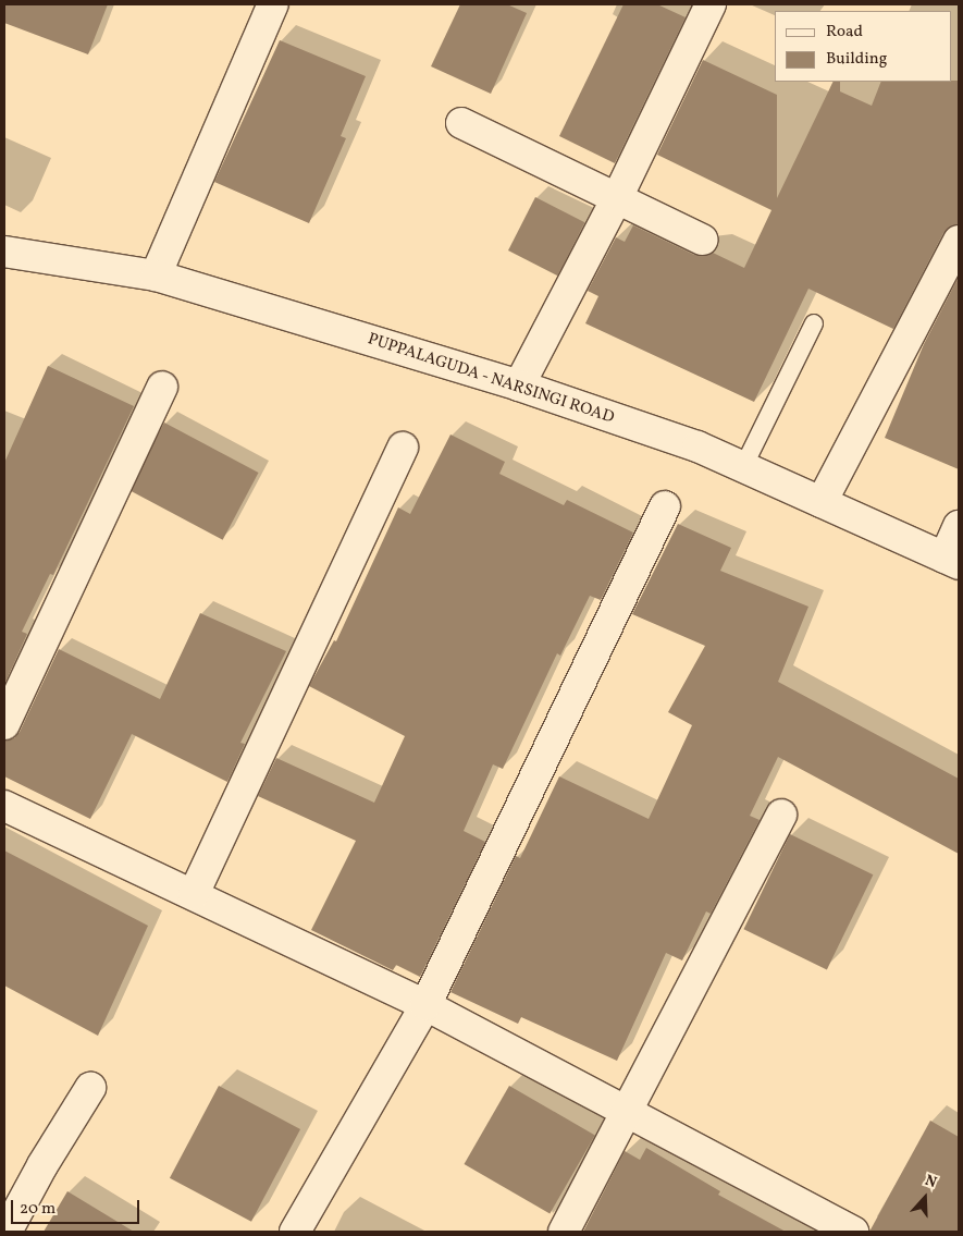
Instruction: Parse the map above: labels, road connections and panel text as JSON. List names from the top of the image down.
{
  "streets": {
    "street": ["PUPPALAGUDA - NARSINGI ROAD"]
  },
  "legend": ["Road", "Building"],
  "scale_bar": "20 m",
  "north": "top"
}
